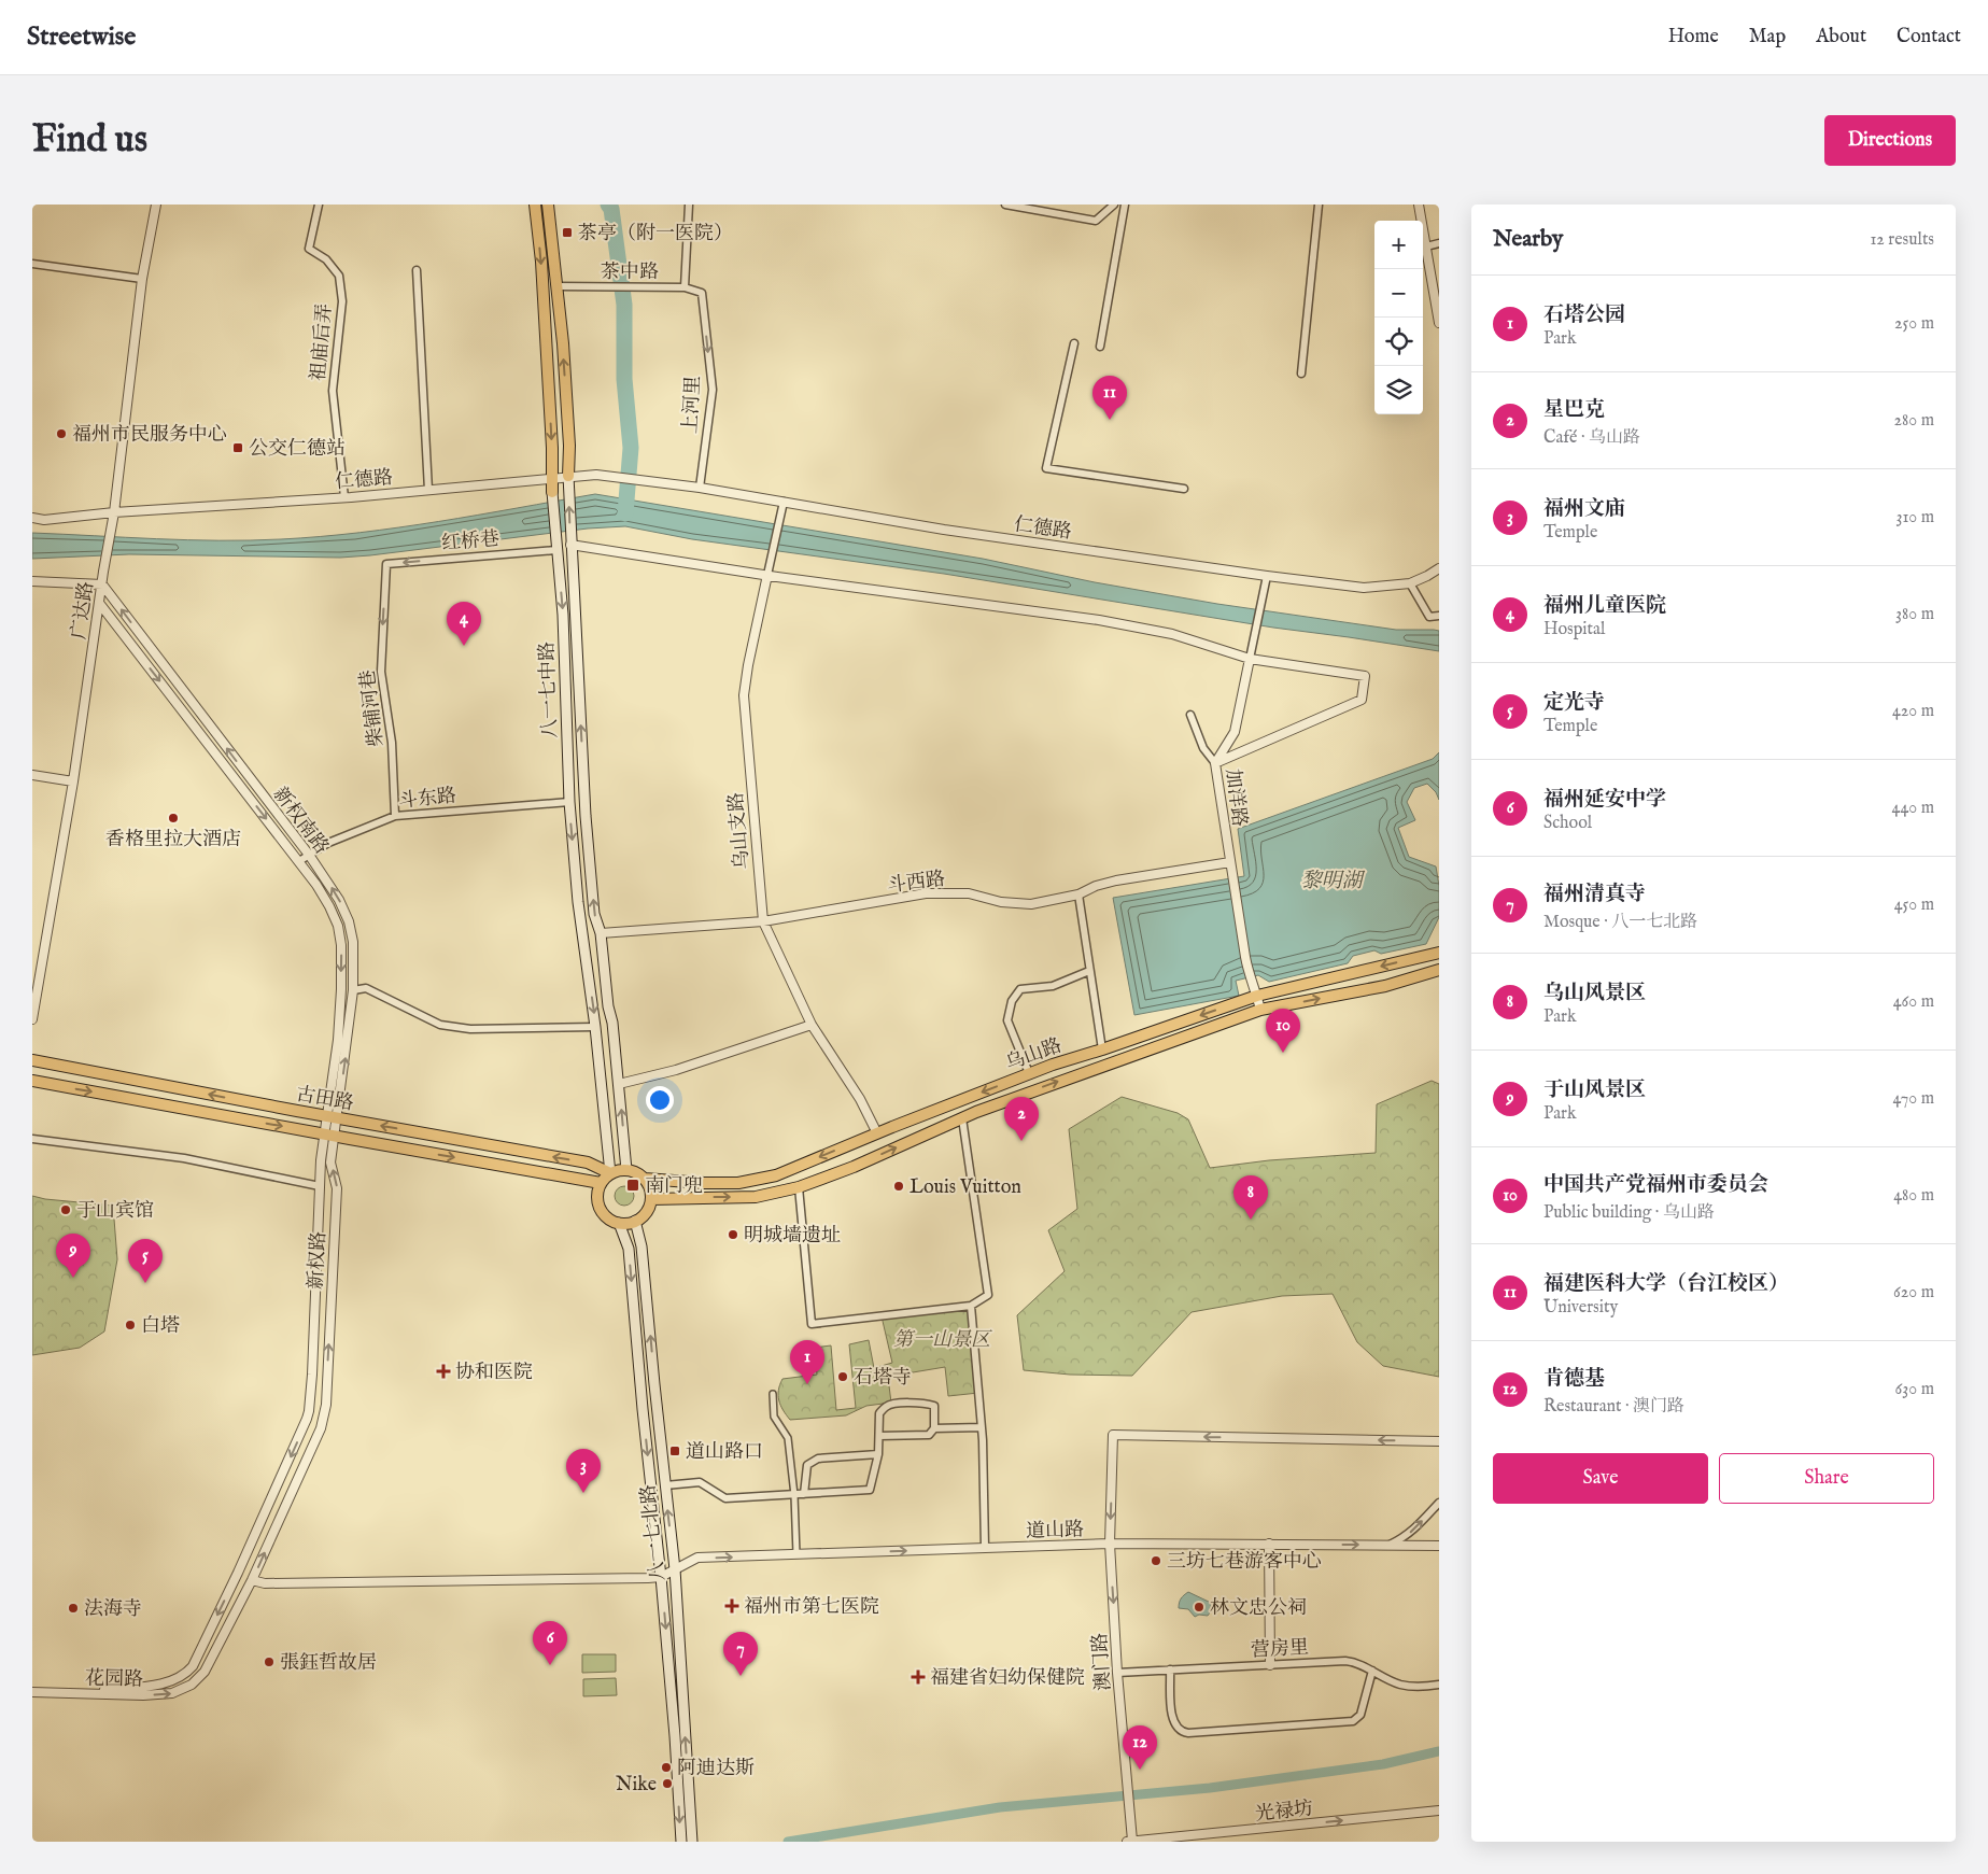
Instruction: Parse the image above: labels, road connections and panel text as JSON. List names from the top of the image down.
{
  "streets": {
    "main road": [
      "八一七中路",
      "乌山路",
      "古田路",
      "八一七北路"
    ],
    "street": [
      "茶中路",
      "祖庙后弄",
      "上河里",
      "仁德路",
      "红桥巷",
      "广达路",
      "柴铺河巷",
      "斗东路",
      "加洋路",
      "新权南路",
      "乌山支路",
      "斗西路",
      "新权路",
      "道山路",
      "营房里",
      "澳门路",
      "花园路",
      "光禄坊"
    ]
  },
  "crossings": [
    ["茶中路", "上河里"],
    ["茶中路", "八一七中路"],
    ["祖庙后弄", "仁德路"],
    ["上河里", "仁德路"],
    ["仁德路", "广达路"],
    ["仁德路", "八一七中路"],
    ["仁德路", "加洋路"],
    ["仁德路", "乌山支路"],
    ["红桥巷", "八一七中路"],
    ["红桥巷", "柴铺河巷"],
    ["广达路", "新权南路"],
    ["八一七中路", "斗东路"],
    ["八一七中路", "斗西路"],
    ["八一七中路", "乌山路"],
    ["八一七中路", "古田路"],
    ["八一七中路", "八一七北路"],
    ["柴铺河巷", "斗东路"],
    ["斗东路", "新权南路"],
    ["加洋路", "斗西路"],
    ["加洋路", "乌山路"],
    ["新权南路", "古田路"],
    ["新权南路", "新权路"],
    ["乌山支路", "斗西路"],
    ["乌山支路", "乌山路"],
    ["乌山路", "古田路"],
    ["乌山路", "八一七北路"],
    ["古田路", "新权路"],
    ["古田路", "八一七北路"],
    ["新权路", "花园路"],
    ["道山路", "八一七北路"],
    ["道山路", "澳门路"],
    ["营房里", "澳门路"],
    ["澳门路", "光禄坊"]
  ],
  "one_way": [
    "上河里",
    "红桥巷",
    "柴铺河巷",
    "道山路",
    "光禄坊"
  ],
  "water": ["黎明湖"],
  "parks": ["第一山景区"],
  "places": {
    "transit": [
      "茶亭（附一医院）",
      "公交仁德站",
      "南门兜",
      "道山路口"
    ],
    "other": [
      "福州市民服务中心",
      "香格里拉大酒店",
      "Louis Vuitton",
      "于山宾馆",
      "明城墙遗址",
      "白塔",
      "石塔寺",
      "三坊七巷游客中心",
      "林文忠公祠",
      "法海寺",
      "張鈺哲故居",
      "阿迪达斯",
      "Nike"
    ],
    "health": ["协和医院", "福州市第七医院", "福建省妇幼保健院"]
  },
  "page": {
    "header": "Streetwise",
    "nav": [
      "Home",
      "Map",
      "About",
      "Contact"
    ],
    "buttons": [
      "Directions",
      ["Save", "Share"]
    ],
    "title": "Find us",
    "heading": ["Nearby", "12 results"],
    "map_buttons": ["+", "−"],
    "list": [
      {
        "mark": "1",
        "name": "石塔公园",
        "note": "Park",
        "value": "250 m"
      },
      {
        "mark": "2",
        "name": "星巴克",
        "note": "Café · 乌山路",
        "value": "280 m"
      },
      {
        "mark": "3",
        "name": "福州文庙",
        "note": "Temple",
        "value": "310 m"
      },
      {
        "mark": "4",
        "name": "福州儿童医院",
        "note": "Hospital",
        "value": "380 m"
      },
      {
        "mark": "5",
        "name": "定光寺",
        "note": "Temple",
        "value": "420 m"
      },
      {
        "mark": "6",
        "name": "福州延安中学",
        "note": "School",
        "value": "440 m"
      },
      {
        "mark": "7",
        "name": "福州清真寺",
        "note": "Mosque · 八一七北路",
        "value": "450 m"
      },
      {
        "mark": "8",
        "name": "乌山风景区",
        "note": "Park",
        "value": "460 m"
      },
      {
        "mark": "9",
        "name": "于山风景区",
        "note": "Park",
        "value": "470 m"
      },
      {
        "mark": "10",
        "name": "中国共产党福州市委员会",
        "note": "Public building · 乌山路",
        "value": "480 m"
      },
      {
        "mark": "11",
        "name": "福建医科大学（台江校区）",
        "note": "University",
        "value": "620 m"
      },
      {
        "mark": "12",
        "name": "肯德基",
        "note": "Restaurant · 澳门路",
        "value": "630 m"
      }
    ],
    "pins": [
      "11",
      "4",
      "10",
      "2",
      "8",
      "9",
      "5",
      "1",
      "3",
      "6",
      "7",
      "12"
    ]
  }
}
